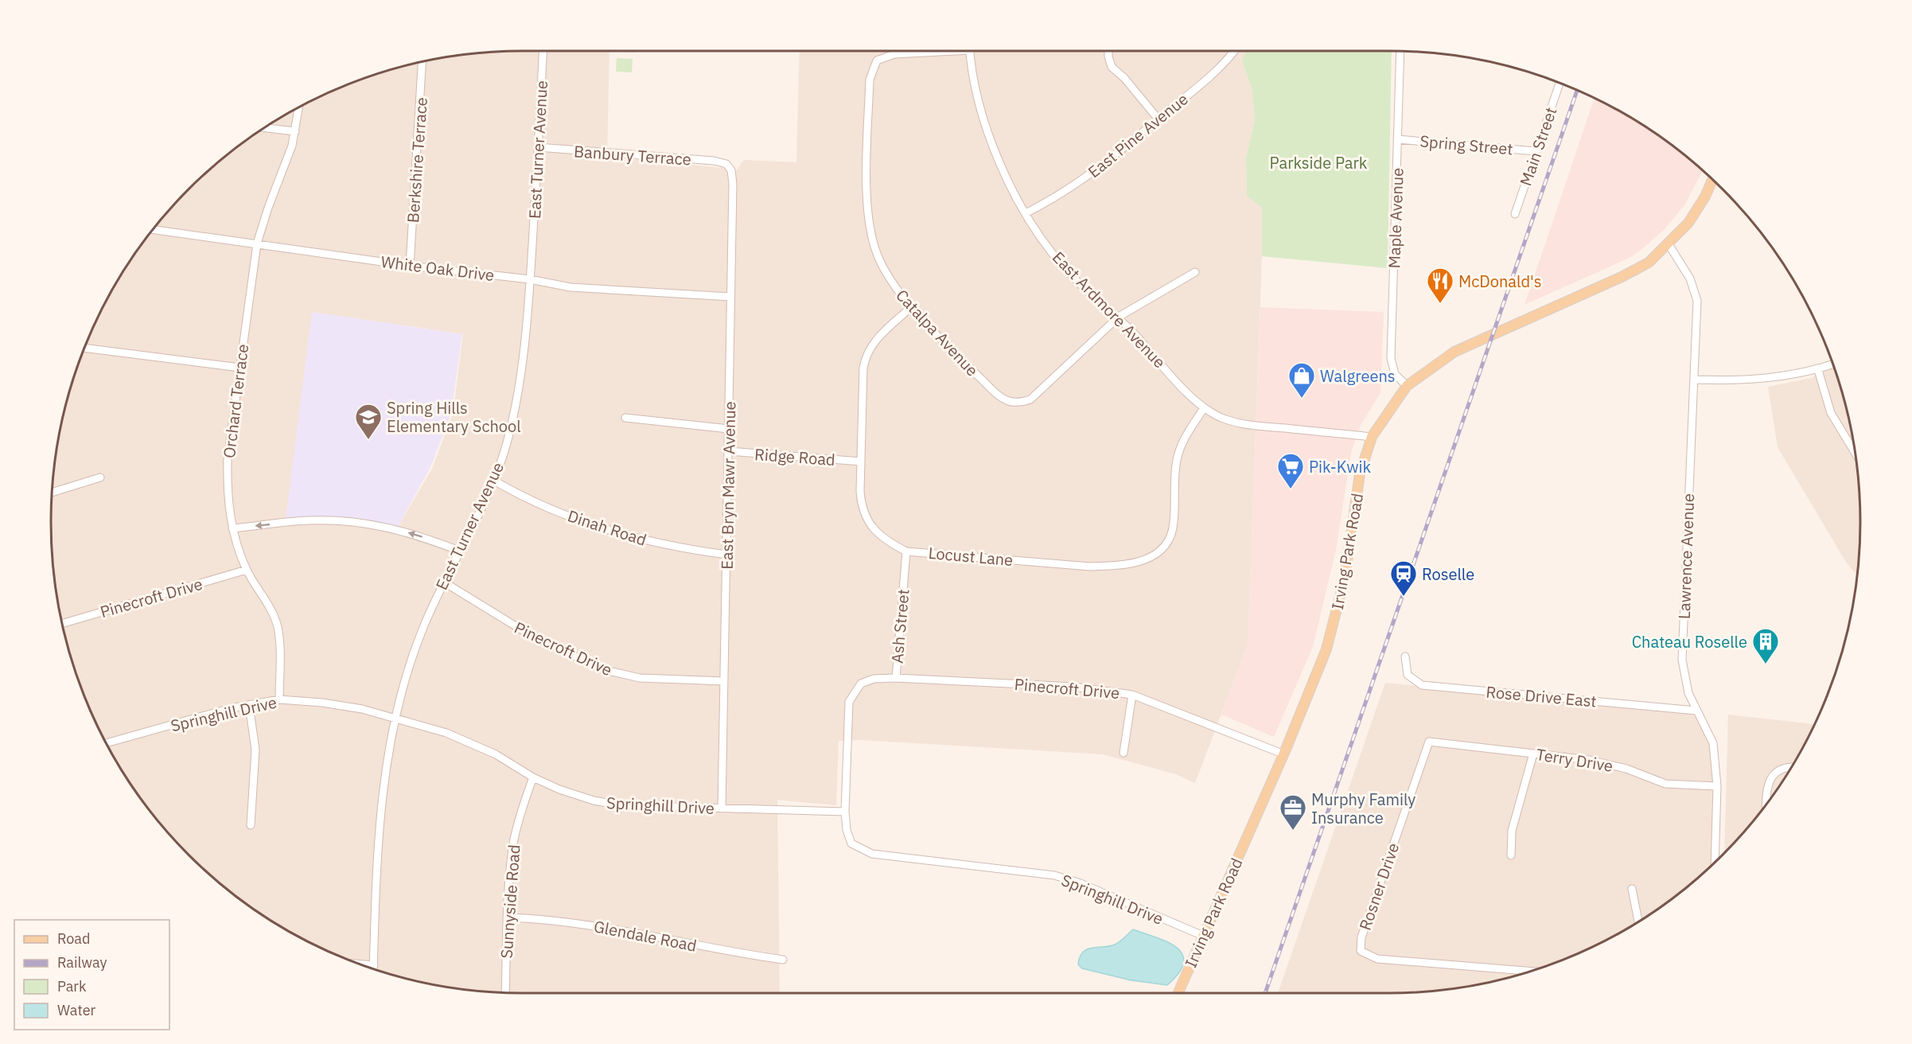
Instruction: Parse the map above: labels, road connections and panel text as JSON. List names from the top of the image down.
{
  "streets": {
    "main road": ["Irving Park Road"],
    "street": [
      "East Pine Avenue",
      "Spring Street",
      "Main Street",
      "East Turner Avenue",
      "Banbury Terrace",
      "Berkshire Terrace",
      "Maple Avenue",
      "White Oak Drive",
      "East Ardmore Avenue",
      "Catalpa Avenue",
      "Orchard Terrace",
      "Ridge Road",
      "East Bryn Mawr Avenue",
      "Dinah Road",
      "Locust Lane",
      "Lawrence Avenue",
      "Pinecroft Drive",
      "Ash Street",
      "Rose Drive East",
      "Springhill Drive",
      "Terry Drive",
      "Rosner Drive",
      "Sunnyside Road",
      "Glendale Road"
    ]
  },
  "crossings": [
    ["East Pine Avenue", "East Ardmore Avenue"],
    ["Spring Street", "Main Street"],
    ["Spring Street", "Maple Avenue"],
    ["East Turner Avenue", "Banbury Terrace"],
    ["East Turner Avenue", "White Oak Drive"],
    ["East Turner Avenue", "Dinah Road"],
    ["East Turner Avenue", "Pinecroft Drive"],
    ["East Turner Avenue", "Springhill Drive"],
    ["Banbury Terrace", "East Bryn Mawr Avenue"],
    ["Berkshire Terrace", "White Oak Drive"],
    ["Maple Avenue", "Irving Park Road"],
    ["White Oak Drive", "Orchard Terrace"],
    ["White Oak Drive", "East Bryn Mawr Avenue"],
    ["East Ardmore Avenue", "Catalpa Avenue"],
    ["East Ardmore Avenue", "Irving Park Road"],
    ["East Ardmore Avenue", "Locust Lane"],
    ["Catalpa Avenue", "Locust Lane"],
    ["Orchard Terrace", "Pinecroft Drive"],
    ["Orchard Terrace", "Springhill Drive"],
    ["Ridge Road", "East Bryn Mawr Avenue"],
    ["Ridge Road", "Locust Lane"],
    ["East Bryn Mawr Avenue", "Dinah Road"],
    ["East Bryn Mawr Avenue", "Pinecroft Drive"],
    ["East Bryn Mawr Avenue", "Springhill Drive"],
    ["Irving Park Road", "Lawrence Avenue"],
    ["Irving Park Road", "Pinecroft Drive"],
    ["Irving Park Road", "Springhill Drive"],
    ["Locust Lane", "Ash Street"],
    ["Lawrence Avenue", "Rose Drive East"],
    ["Lawrence Avenue", "Terry Drive"],
    ["Pinecroft Drive", "Ash Street"],
    ["Ash Street", "Springhill Drive"],
    ["Springhill Drive", "Sunnyside Road"],
    ["Terry Drive", "Rosner Drive"],
    ["Sunnyside Road", "Glendale Road"]
  ],
  "parks": ["Parkside Park"],
  "places": {
    "restaurant": ["McDonald's"],
    "shop": ["Walgreens"],
    "school or university": ["Spring Hills Elementary School"],
    "supermarket": ["Pik-Kwik"],
    "station": ["Roselle"],
    "building": ["Chateau Roselle"],
    "office": ["Murphy Family Insurance"]
  },
  "legend": [
    "Road",
    "Railway",
    "Park",
    "Water"
  ]
}
